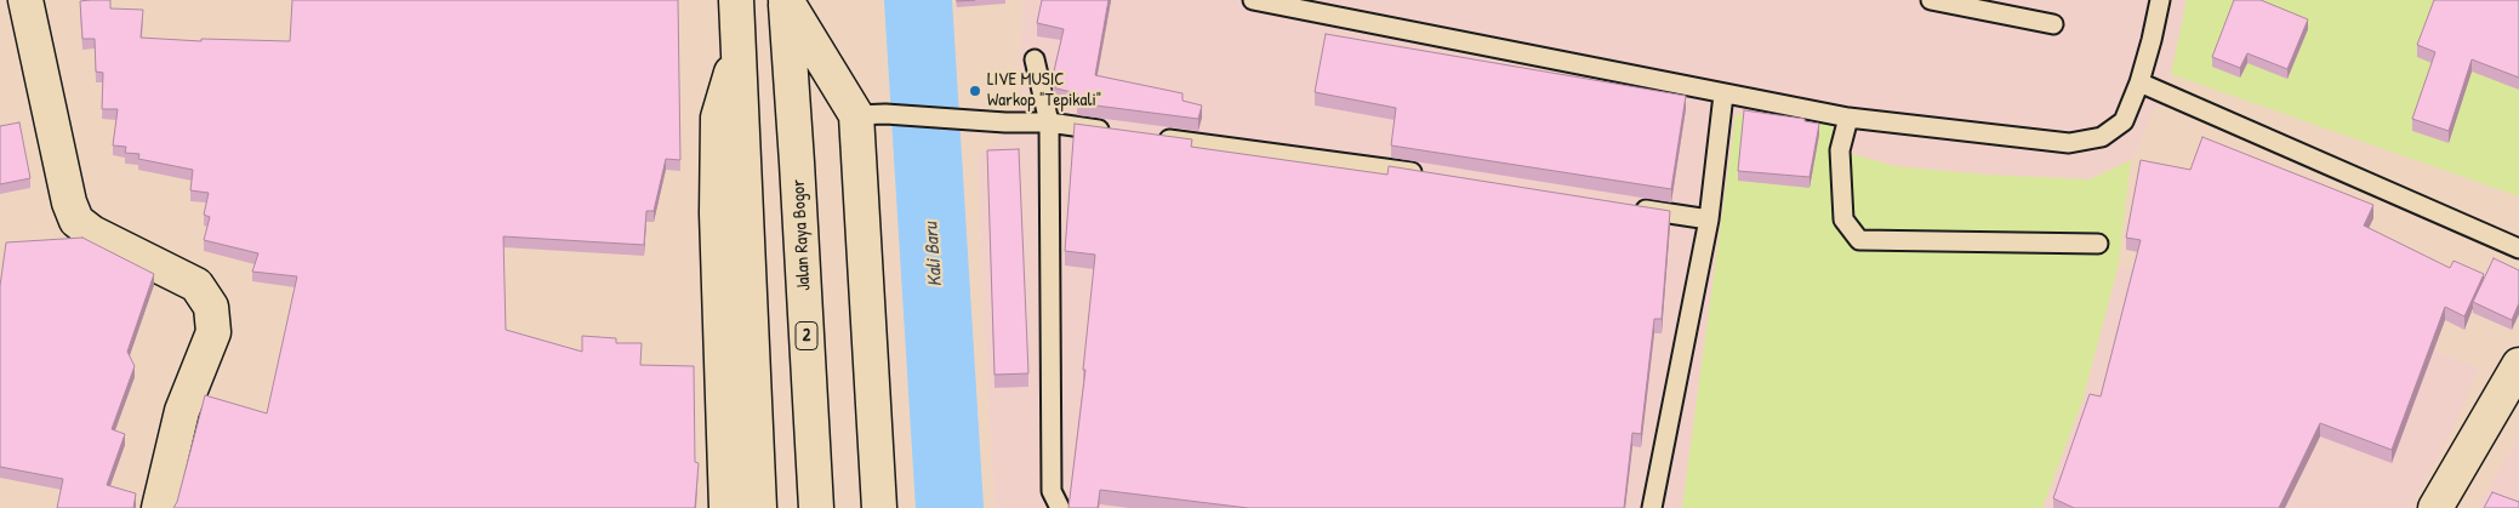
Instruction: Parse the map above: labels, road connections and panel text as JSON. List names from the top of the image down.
{
  "streets": {
    "main road": ["Jalan Raya Bogor", "2"]
  },
  "water": ["Kali Baru"],
  "places": ["LIVE MUSIC Warkop \"Tepikali\""]
}
